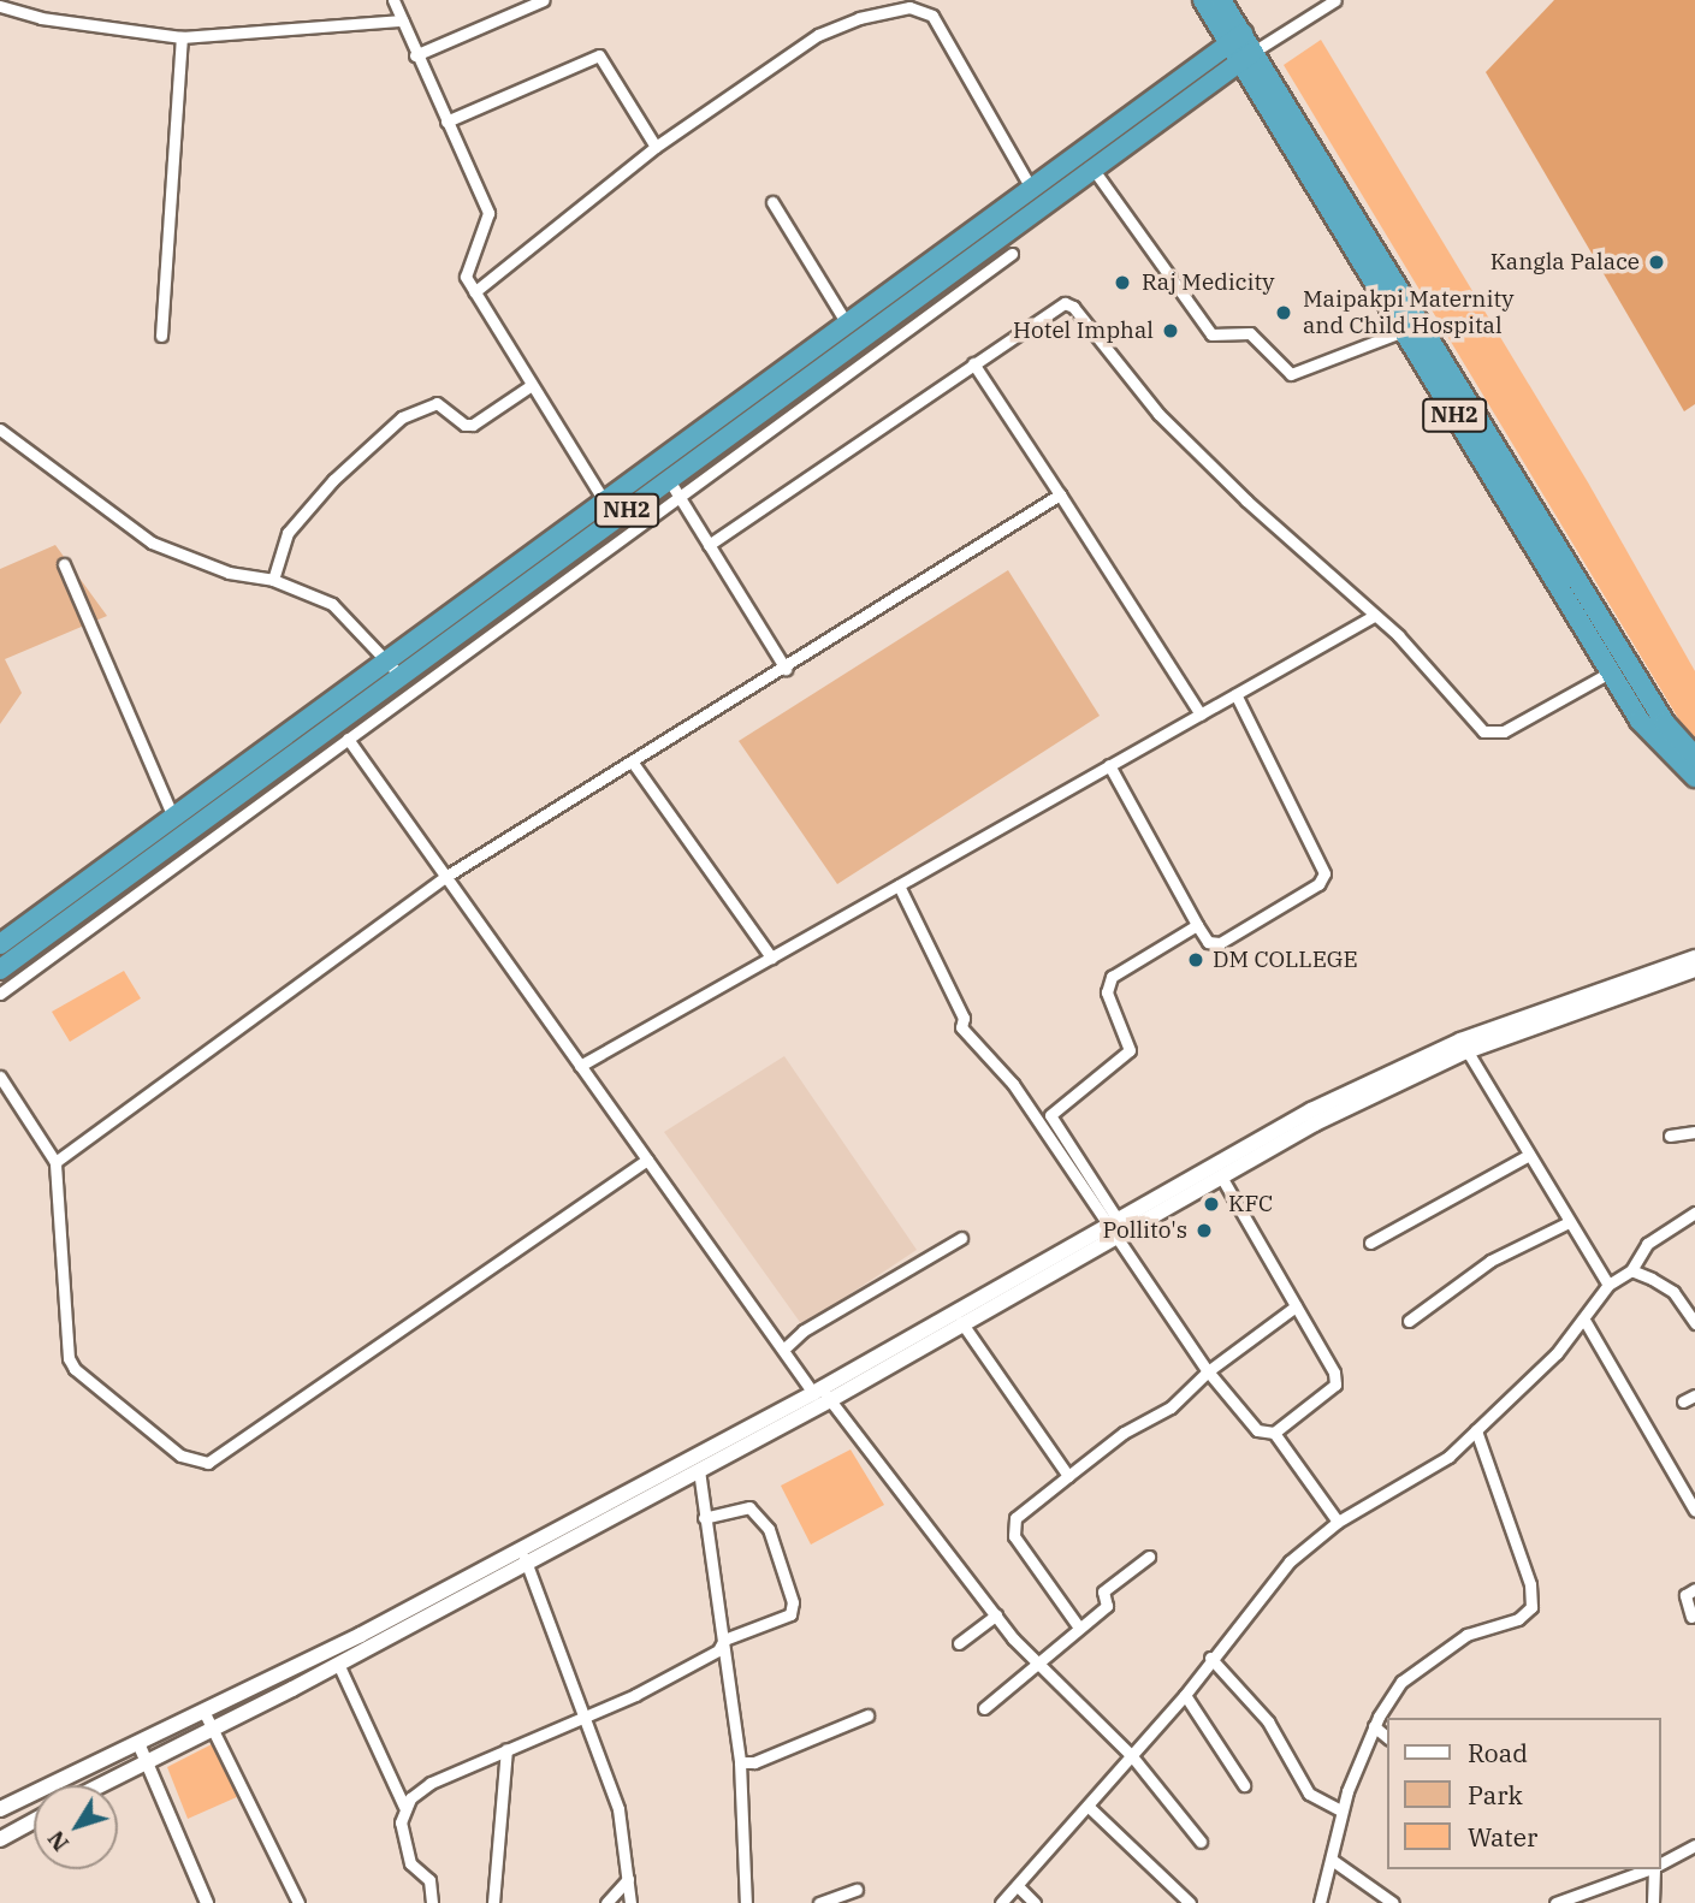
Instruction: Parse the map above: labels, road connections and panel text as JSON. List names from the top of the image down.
{
  "streets": {
    "highway": ["NH2"]
  },
  "places": [
    "Kangla Palace",
    "Raj Medicity",
    "Maipakpi Maternity and Child Hospital",
    "Hotel Imphal",
    "DM COLLEGE",
    "KFC",
    "Pollito's"
  ],
  "legend": ["Road", "Park", "Water"],
  "north": "bottom left"
}
